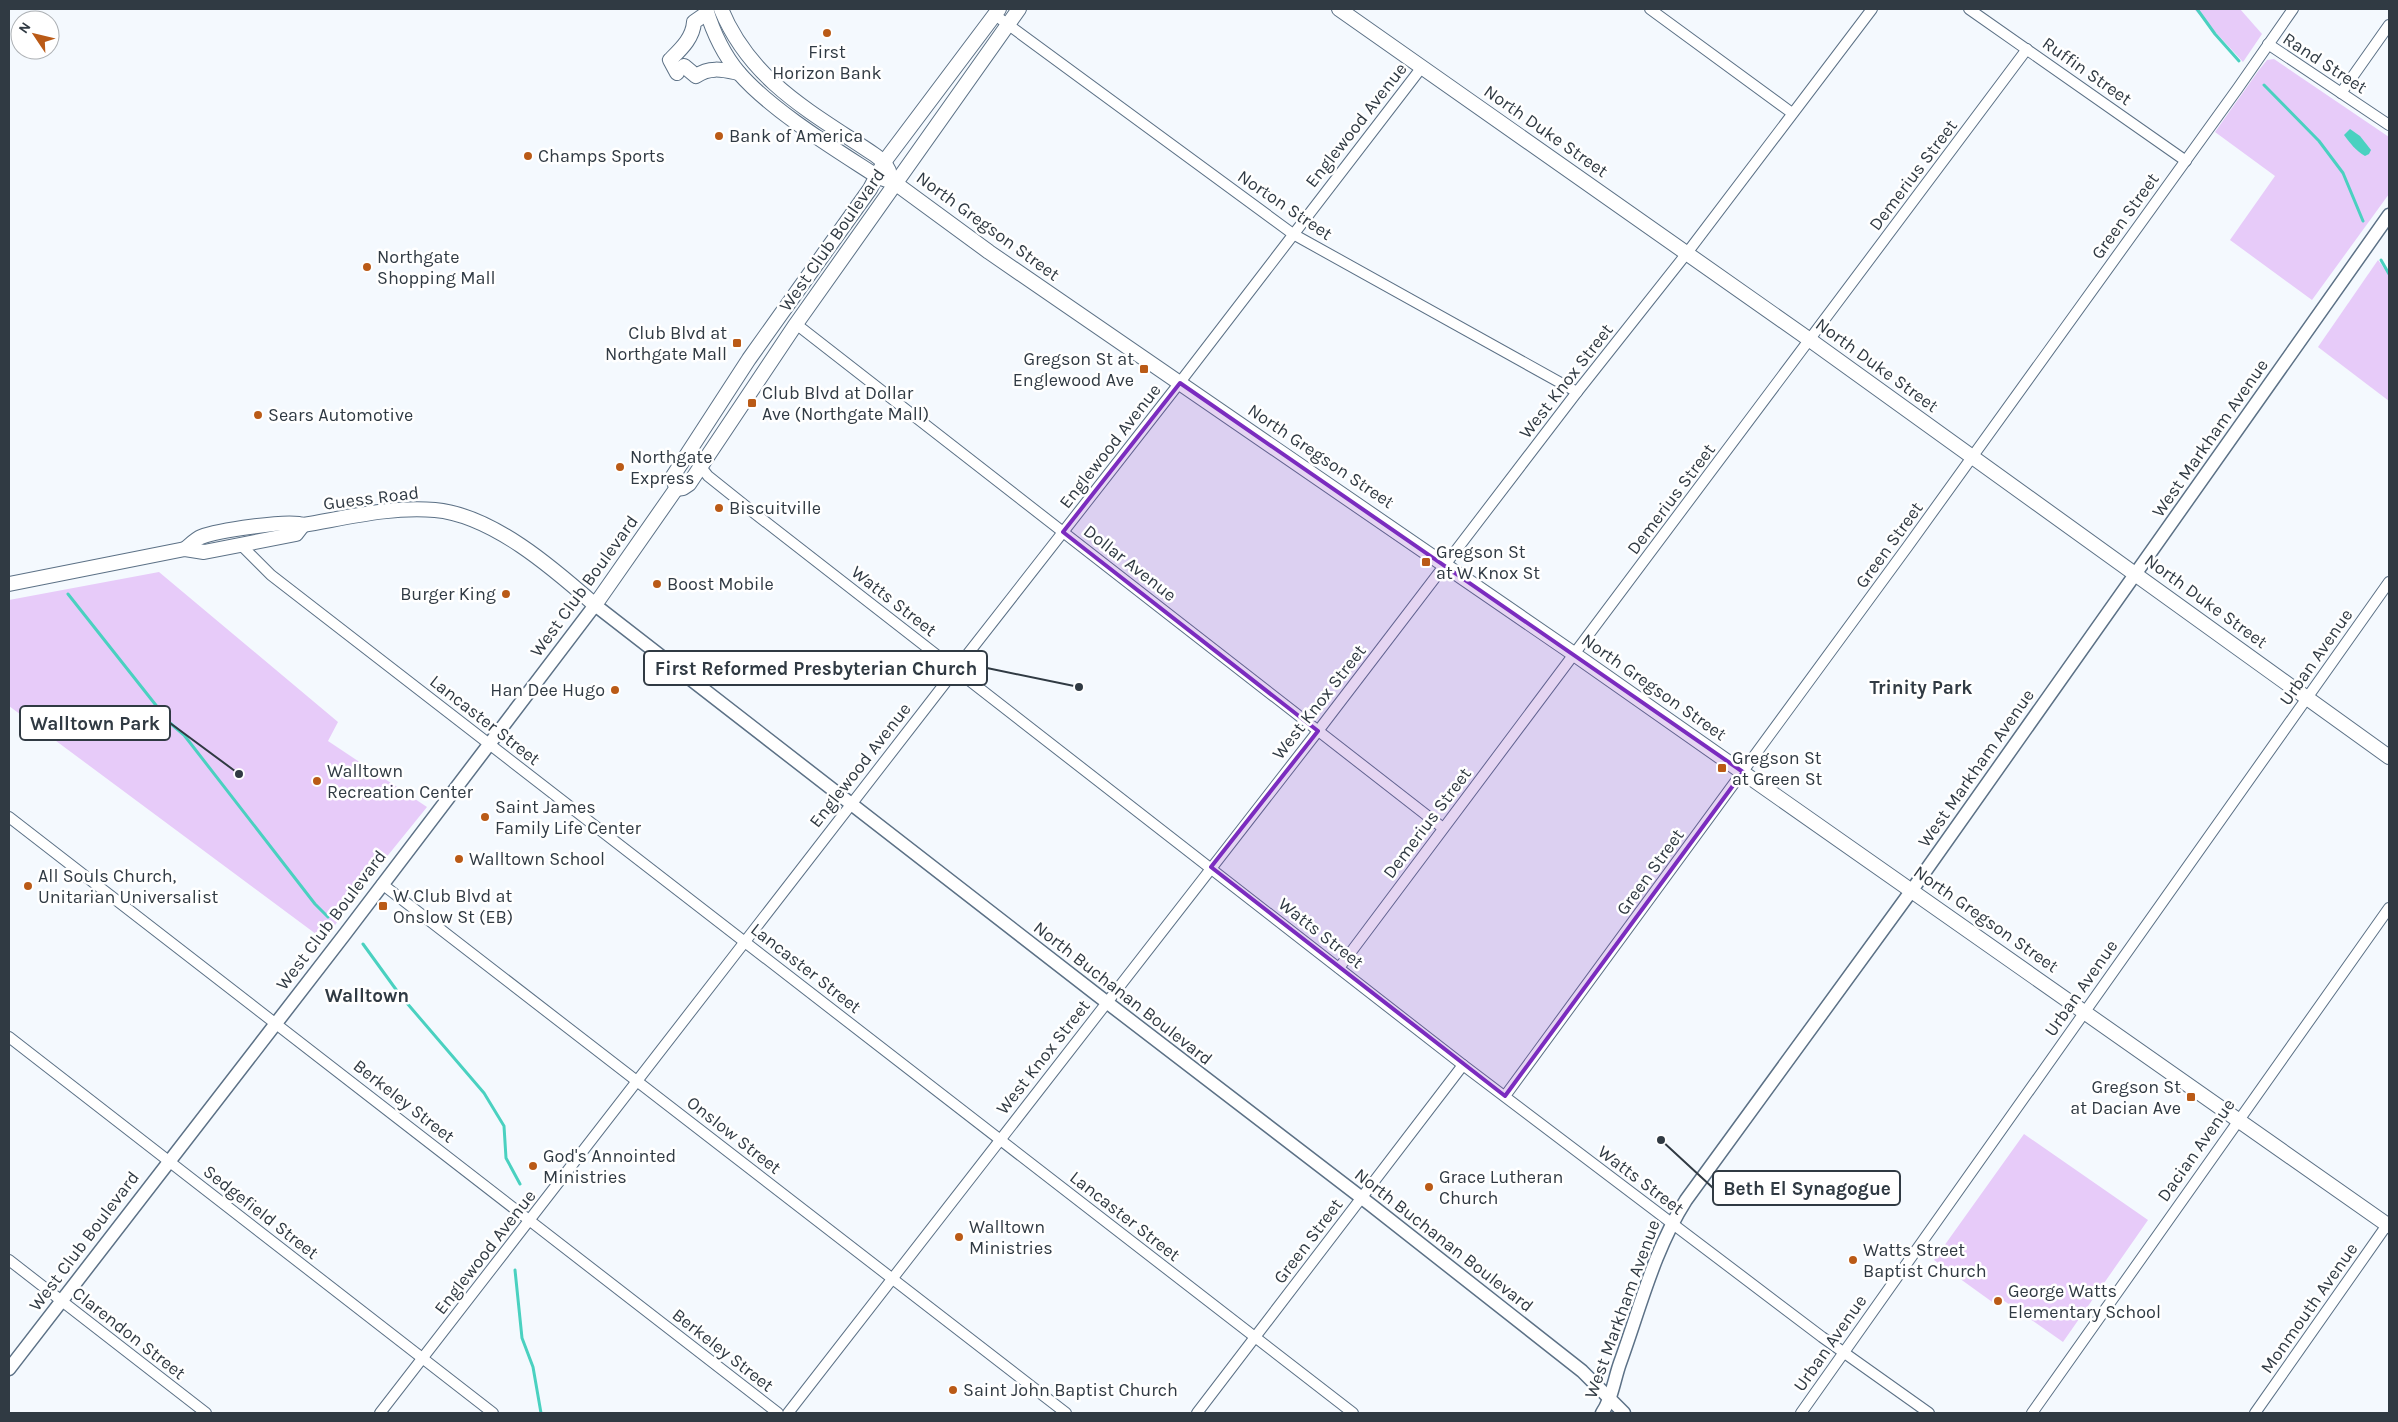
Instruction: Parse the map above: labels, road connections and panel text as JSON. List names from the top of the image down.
{
  "streets": {
    "main road": [
      "North Duke Street",
      "North Gregson Street",
      "West Club Boulevard",
      "Guess Road"
    ],
    "street": [
      "Rand Street",
      "Ruffin Street",
      "Englewood Avenue",
      "Demerius Street",
      "Norton Street",
      "Green Street",
      "West Knox Street",
      "West Markham Avenue",
      "Dollar Avenue",
      "Watts Street",
      "Urban Avenue",
      "Lancaster Street",
      "North Buchanan Boulevard",
      "Berkeley Street",
      "Onslow Street",
      "Dacian Avenue",
      "Sedgefield Street",
      "Monmouth Avenue",
      "Clarendon Street"
    ]
  },
  "crossings": [
    ["Rand Street", "Green Street"],
    ["Ruffin Street", "Demerius Street"],
    ["Ruffin Street", "Green Street"],
    ["Englewood Avenue", "North Duke Street"],
    ["Englewood Avenue", "Norton Street"],
    ["Englewood Avenue", "North Gregson Street"],
    ["Englewood Avenue", "Dollar Avenue"],
    ["Englewood Avenue", "Watts Street"],
    ["Englewood Avenue", "Lancaster Street"],
    ["Englewood Avenue", "North Buchanan Boulevard"],
    ["Englewood Avenue", "Berkeley Street"],
    ["Englewood Avenue", "Onslow Street"],
    ["Englewood Avenue", "Sedgefield Street"],
    ["North Duke Street", "Demerius Street"],
    ["North Duke Street", "Green Street"],
    ["North Duke Street", "West Knox Street"],
    ["North Duke Street", "West Markham Avenue"],
    ["North Duke Street", "Urban Avenue"],
    ["Demerius Street", "North Gregson Street"],
    ["Demerius Street", "Dollar Avenue"],
    ["Demerius Street", "Watts Street"],
    ["Norton Street", "West Club Boulevard"],
    ["Norton Street", "West Knox Street"],
    ["Green Street", "North Gregson Street"],
    ["Green Street", "Watts Street"],
    ["Green Street", "Lancaster Street"],
    ["Green Street", "North Buchanan Boulevard"],
    ["North Gregson Street", "West Club Boulevard"],
    ["North Gregson Street", "West Knox Street"],
    ["North Gregson Street", "West Markham Avenue"],
    ["North Gregson Street", "Urban Avenue"],
    ["North Gregson Street", "Dacian Avenue"],
    ["North Gregson Street", "Monmouth Avenue"],
    ["West Club Boulevard", "Guess Road"],
    ["West Club Boulevard", "Dollar Avenue"],
    ["West Club Boulevard", "Watts Street"],
    ["West Club Boulevard", "Lancaster Street"],
    ["West Club Boulevard", "North Buchanan Boulevard"],
    ["West Club Boulevard", "Berkeley Street"],
    ["West Club Boulevard", "Onslow Street"],
    ["West Club Boulevard", "Sedgefield Street"],
    ["West Club Boulevard", "Clarendon Street"],
    ["West Knox Street", "Dollar Avenue"],
    ["West Knox Street", "Watts Street"],
    ["West Knox Street", "Lancaster Street"],
    ["West Knox Street", "North Buchanan Boulevard"],
    ["West Knox Street", "Onslow Street"],
    ["West Markham Avenue", "Watts Street"],
    ["West Markham Avenue", "North Buchanan Boulevard"],
    ["Guess Road", "Lancaster Street"],
    ["Guess Road", "North Buchanan Boulevard"],
    ["Watts Street", "Urban Avenue"]
  ],
  "districts": ["Trinity Park", "Walltown"],
  "places": {
    "other": [
      "First Horizon Bank",
      "Bank of America",
      "Champs Sports",
      "Northgate Shopping Mall",
      "Sears Automotive",
      "Northgate Express",
      "Biscuitville",
      "Boost Mobile",
      "Burger King",
      "First Reformed Presbyterian Church",
      "Han Dee Hugo",
      "Walltown Park",
      "Walltown Recreation Center",
      "Saint James Family Life Center",
      "Walltown School",
      "All Souls Church, Unitarian Universalist",
      "Beth El Synagogue",
      "God's Annointed Ministries",
      "Grace Lutheran Church",
      "Walltown Ministries",
      "Watts Street Baptist Church",
      "George Watts Elementary School",
      "Saint John Baptist Church"
    ],
    "transit": [
      "Club Blvd at Northgate Mall",
      "Gregson St at Englewood Ave",
      "Club Blvd at Dollar Ave (Northgate Mall)",
      "Gregson St at W Knox St",
      "Gregson St at Green St",
      "W Club Blvd at Onslow St (EB)",
      "Gregson St at Dacian Ave"
    ]
  },
  "north": "top left"
}
